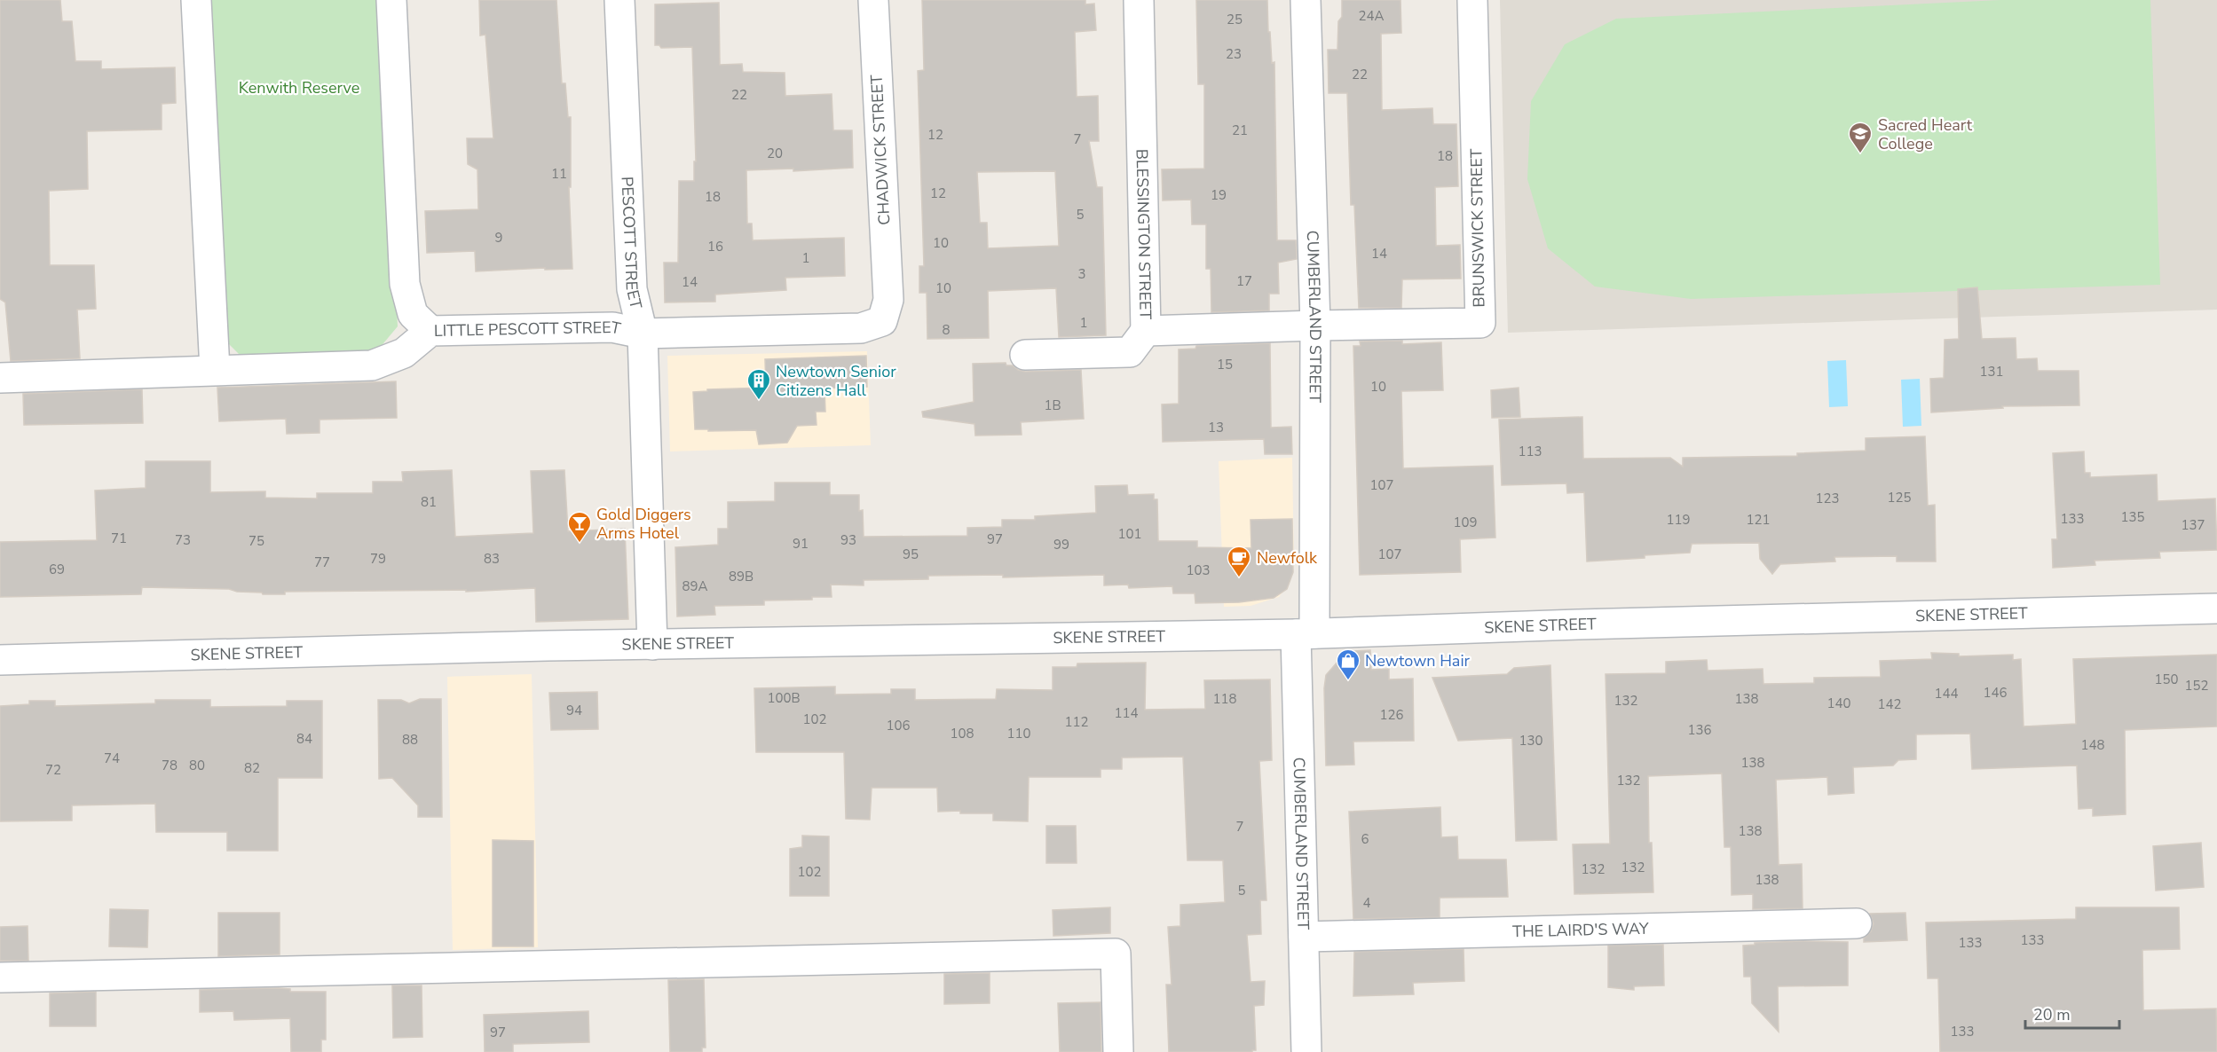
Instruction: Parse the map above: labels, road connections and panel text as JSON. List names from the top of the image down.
{
  "streets": {
    "street": [
      "CHADWICK STREET",
      "BRUNSWICK STREET",
      "BLESSINGTON STREET",
      "PESCOTT STREET",
      "CUMBERLAND STREET",
      "LITTLE PESCOTT STREET",
      "SKENE STREET",
      "THE LAIRD'S WAY"
    ]
  },
  "crossings": [
    ["CHADWICK STREET", "LITTLE PESCOTT STREET"],
    ["BRUNSWICK STREET", "BLESSINGTON STREET"],
    ["BRUNSWICK STREET", "CUMBERLAND STREET"],
    ["BLESSINGTON STREET", "CUMBERLAND STREET"],
    ["PESCOTT STREET", "LITTLE PESCOTT STREET"],
    ["PESCOTT STREET", "SKENE STREET"],
    ["CUMBERLAND STREET", "SKENE STREET"],
    ["CUMBERLAND STREET", "THE LAIRD'S WAY"]
  ],
  "parks": ["Kenwith Reserve"],
  "places": {
    "school or university": ["Sacred Heart College"],
    "building": ["Newtown Senior Citizens Hall"],
    "bar": ["Gold Diggers Arms Hotel"],
    "cafe": ["Newfolk"],
    "shop": ["Newtown Hair"]
  },
  "house_numbers": [
    "24A",
    "25",
    "23",
    "22",
    "22",
    "21",
    "12",
    "7",
    "20",
    "18",
    "11",
    "12",
    "19",
    "18",
    "5",
    "9",
    "10",
    "16",
    "14",
    "1",
    "3",
    "17",
    "14",
    "10",
    "1",
    "8",
    "15",
    "131",
    "10",
    "1B",
    "13",
    "113",
    "107",
    "125",
    "123",
    "81",
    "135",
    "133",
    "119",
    "121",
    "109",
    "137",
    "101",
    "71",
    "97",
    "73",
    "93",
    "75",
    "91",
    "99",
    "95",
    "107",
    "79",
    "83",
    "77",
    "69",
    "103",
    "89B",
    "89A",
    "150",
    "152",
    "146",
    "144",
    "100B",
    "118",
    "138",
    "132",
    "140",
    "142",
    "94",
    "114",
    "126",
    "102",
    "112",
    "106",
    "136",
    "108",
    "110",
    "84",
    "88",
    "130",
    "148",
    "74",
    "138",
    "78",
    "80",
    "82",
    "72",
    "132",
    "7",
    "138",
    "6",
    "132",
    "132",
    "102",
    "138",
    "5",
    "4",
    "133",
    "133",
    "133",
    "97"
  ],
  "scale_bar": "20 m"
}
